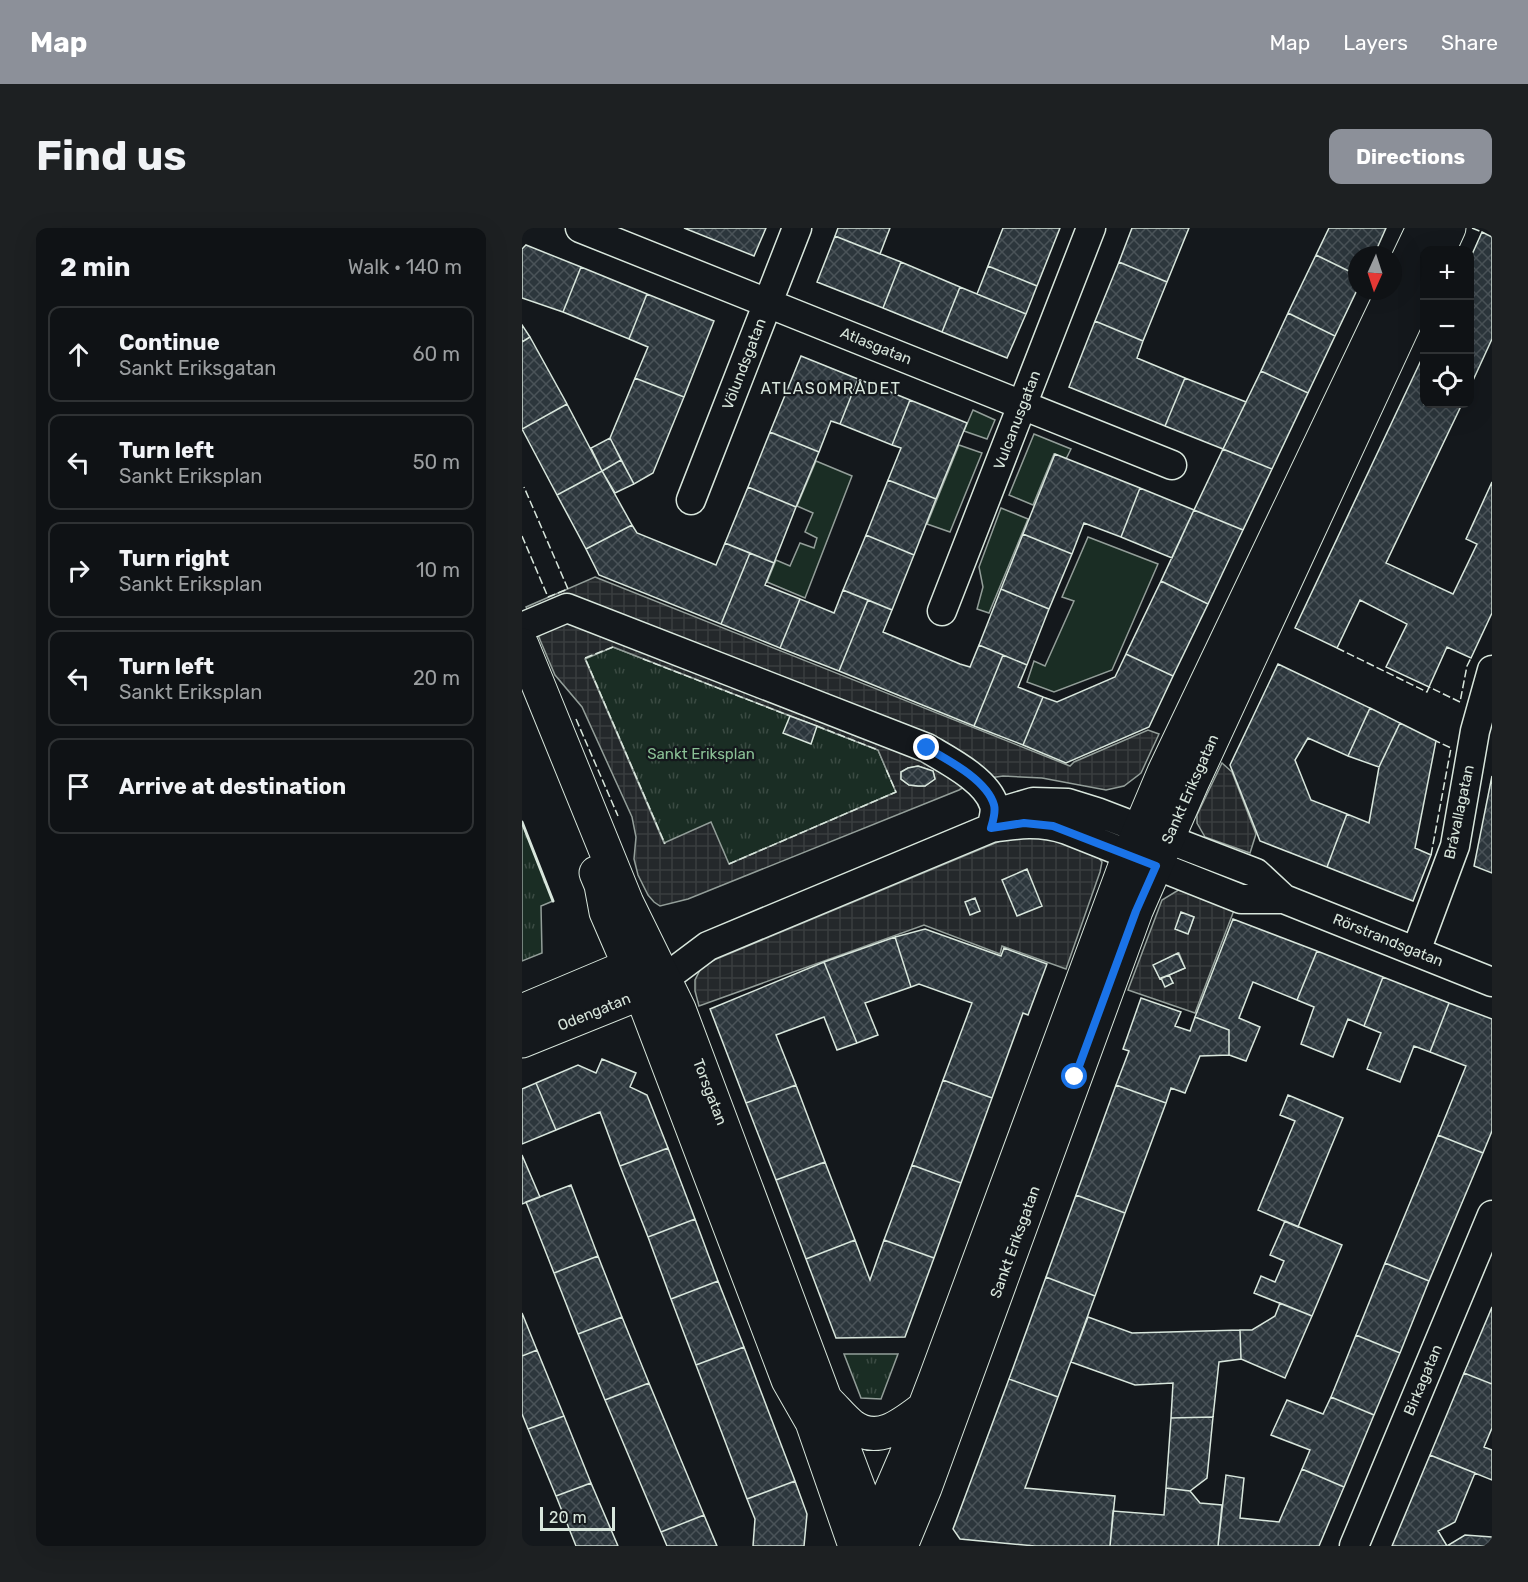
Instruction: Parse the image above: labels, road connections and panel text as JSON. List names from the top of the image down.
{
  "streets": {
    "main road": ["Sankt Eriksgatan", "Odengatan", "Torsgatan"],
    "street": [
      "Atlasgatan",
      "Völundsgatan",
      "Vulcanusgatan",
      "Bråvallagatan",
      "Rörstrandsgatan",
      "Birkagatan"
    ]
  },
  "crossings": [
    ["Atlasgatan", "Völundsgatan"],
    ["Atlasgatan", "Vulcanusgatan"],
    ["Sankt Eriksgatan", "Rörstrandsgatan"],
    ["Sankt Eriksgatan", "Torsgatan"],
    ["Bråvallagatan", "Rörstrandsgatan"],
    ["Odengatan", "Torsgatan"]
  ],
  "districts": ["ATLASOMRÅDET"],
  "parks": ["Sankt Eriksplan"],
  "scale_bar": "20 m",
  "north": "bottom",
  "page": {
    "header": "Map",
    "nav": ["Map", "Layers", "Share"],
    "buttons": "Directions",
    "title": "Find us",
    "heading": ["2 min", "Walk · 140 m"],
    "map_buttons": ["+", "−"],
    "list": [
      ["Continue", "Sankt Eriksgatan", "60 m"],
      ["Turn left", "Sankt Eriksplan", "50 m"],
      ["Turn right", "Sankt Eriksplan", "10 m"],
      ["Turn left", "Sankt Eriksplan", "20 m"],
      "Arrive at destination"
    ],
    "scale": "20 m"
  }
}
